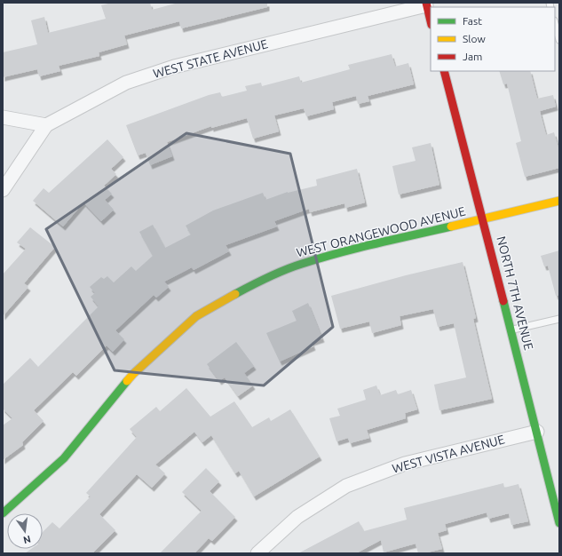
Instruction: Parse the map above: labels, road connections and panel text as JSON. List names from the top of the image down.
{
  "streets": {
    "street": [
      "WEST STATE AVENUE",
      "WEST ORANGEWOOD AVENUE",
      "NORTH 7TH AVENUE",
      "WEST VISTA AVENUE"
    ]
  },
  "crossings": [
    ["WEST ORANGEWOOD AVENUE", "NORTH 7TH AVENUE"],
    ["NORTH 7TH AVENUE", "WEST VISTA AVENUE"]
  ],
  "legend": ["Fast", "Slow", "Jam"],
  "north": "bottom"
}
